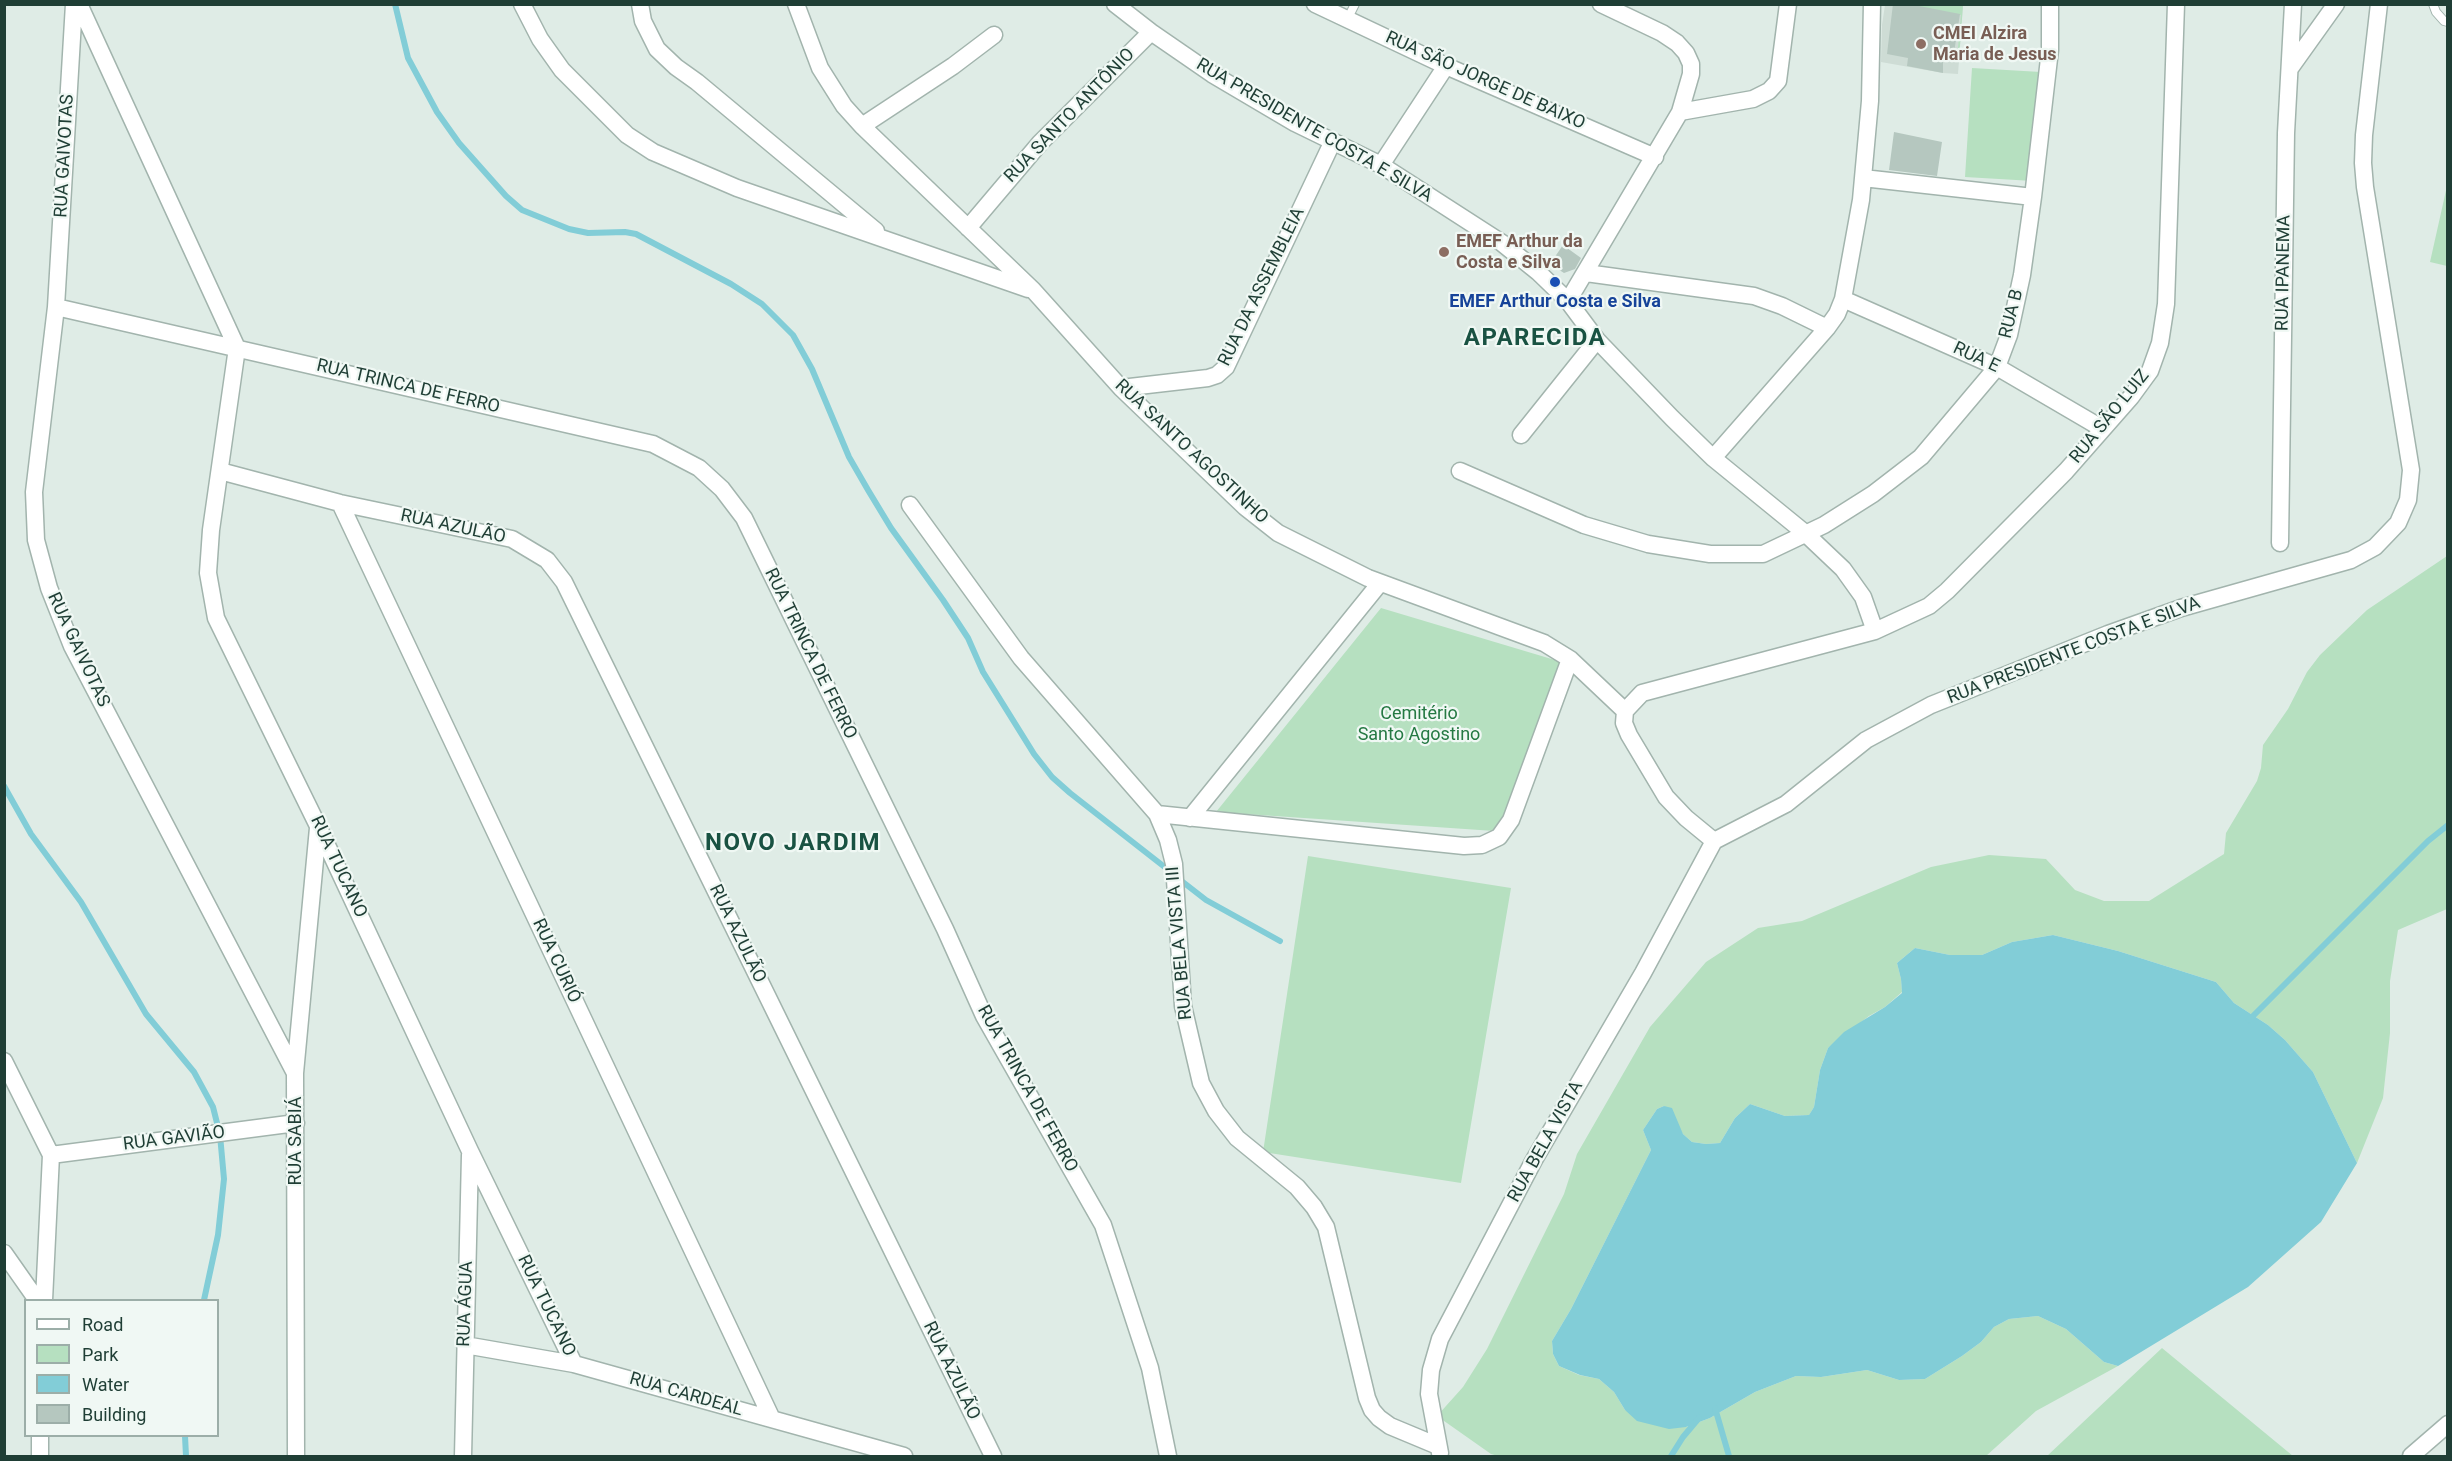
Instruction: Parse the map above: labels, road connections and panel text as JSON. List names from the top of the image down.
{
  "streets": {
    "street": [
      "RUA SÃO JORGE DE BAIXO",
      "RUA SANTO ANTÔNIO",
      "RUA PRESIDENTE COSTA E SILVA",
      "RUA GAIVOTAS",
      "RUA IPANEMA",
      "RUA DA ASSEMBLEIA",
      "RUA B",
      "RUA E",
      "RUA TRINCA DE FERRO",
      "RUA SÃO LUIZ",
      "RUA SANTO AGOSTINHO",
      "RUA AZULÃO",
      "RUA TUCANO",
      "RUA BELA VISTA III",
      "RUA CURIÓ",
      "RUA GAVIÃO",
      "RUA SABIÁ",
      "RUA BELA VISTA",
      "RUA ÁGUA",
      "RUA CARDEAL"
    ]
  },
  "crossings": [
    ["RUA SANTO ANTÔNIO", "RUA PRESIDENTE COSTA E SILVA"],
    ["RUA SANTO ANTÔNIO", "RUA SANTO AGOSTINHO"],
    ["RUA PRESIDENTE COSTA E SILVA", "RUA DA ASSEMBLEIA"],
    ["RUA PRESIDENTE COSTA E SILVA", "RUA B"],
    ["RUA PRESIDENTE COSTA E SILVA", "RUA SÃO LUIZ"],
    ["RUA PRESIDENTE COSTA E SILVA", "RUA BELA VISTA"],
    ["RUA GAIVOTAS", "RUA TRINCA DE FERRO"],
    ["RUA GAIVOTAS", "RUA SABIÁ"],
    ["RUA DA ASSEMBLEIA", "RUA SANTO AGOSTINHO"],
    ["RUA B", "RUA E"],
    ["RUA E", "RUA SÃO LUIZ"],
    ["RUA TRINCA DE FERRO", "RUA TUCANO"],
    ["RUA AZULÃO", "RUA TUCANO"],
    ["RUA AZULÃO", "RUA CURIÓ"],
    ["RUA TUCANO", "RUA SABIÁ"],
    ["RUA TUCANO", "RUA ÁGUA"],
    ["RUA TUCANO", "RUA CARDEAL"],
    ["RUA BELA VISTA III", "RUA BELA VISTA"],
    ["RUA CURIÓ", "RUA CARDEAL"],
    ["RUA GAVIÃO", "RUA SABIÁ"],
    ["RUA ÁGUA", "RUA CARDEAL"]
  ],
  "districts": ["APARECIDA", "NOVO JARDIM"],
  "parks": ["Cemitério Santo Agostino"],
  "places": ["CMEI Alzira Maria de Jesus", "EMEF Arthur da Costa e Silva", "EMEF Arthur Costa e Silva"],
  "legend": [
    "Road",
    "Park",
    "Water",
    "Building"
  ]
}
